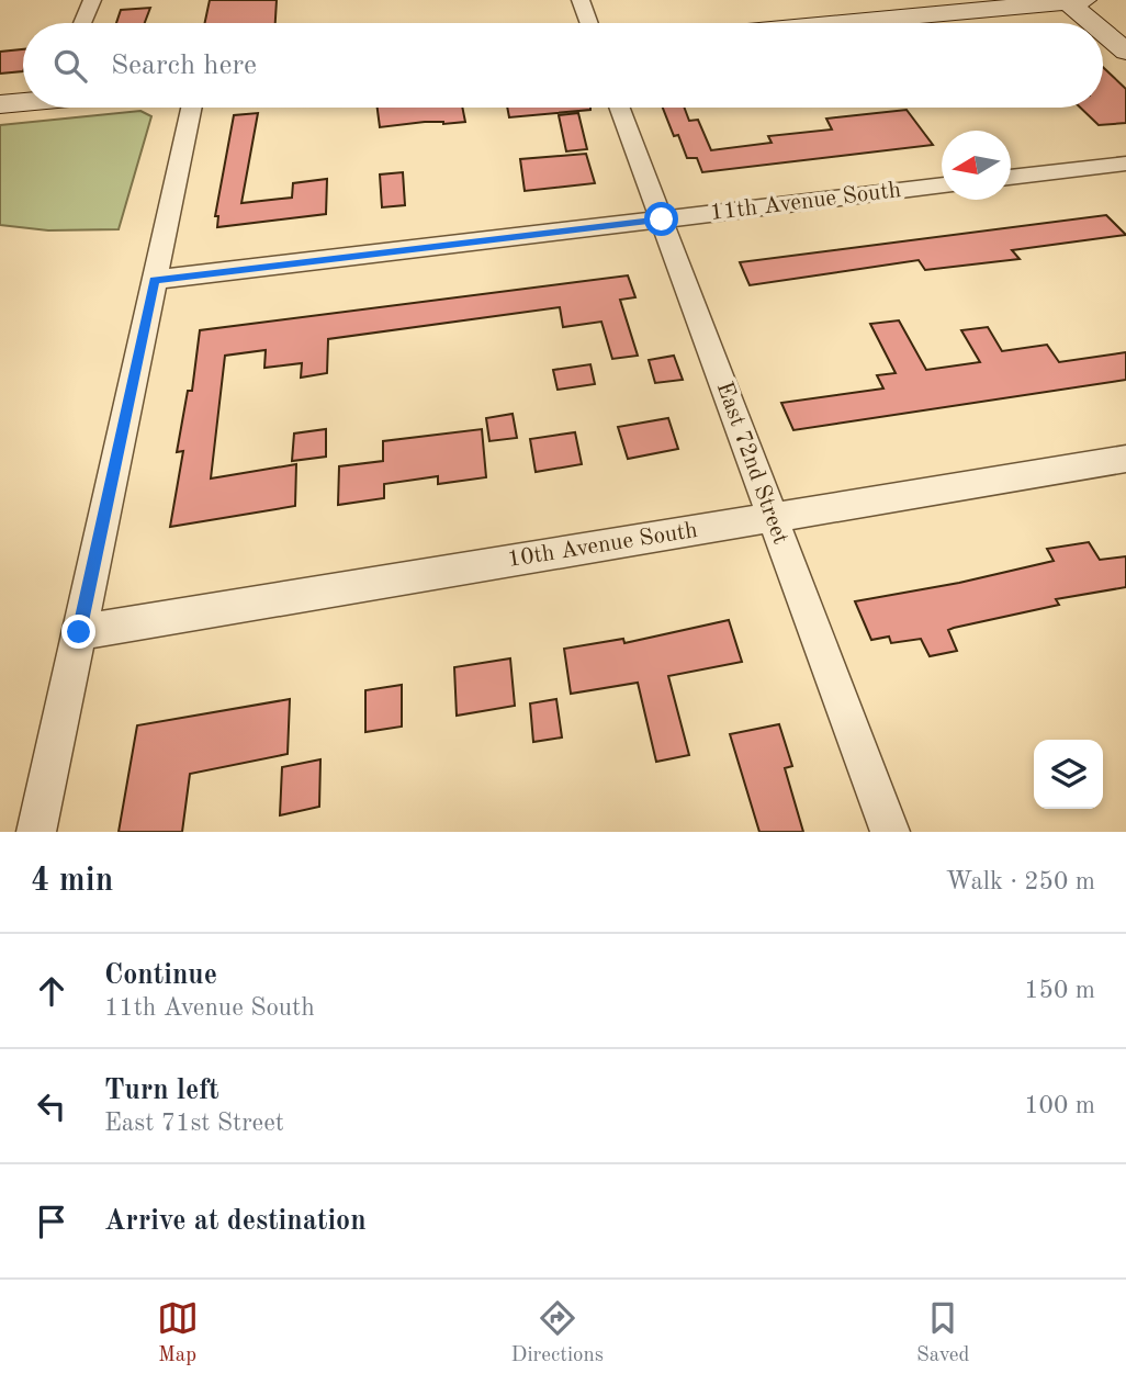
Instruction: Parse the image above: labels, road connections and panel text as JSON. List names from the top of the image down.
{
  "streets": {
    "street": ["11th Avenue South", "East 72nd Street", "10th Avenue South"]
  },
  "crossings": [
    ["11th Avenue South", "East 72nd Street"],
    ["East 72nd Street", "10th Avenue South"]
  ],
  "north": "left",
  "page": {
    "search": "Search here",
    "heading": ["4 min", "Walk · 250 m"],
    "list": [
      ["Continue", "11th Avenue South", "150 m"],
      ["Turn left", "East 71st Street", "100 m"],
      "Arrive at destination"
    ],
    "nav": ["Map", "Directions", "Saved"]
  }
}
